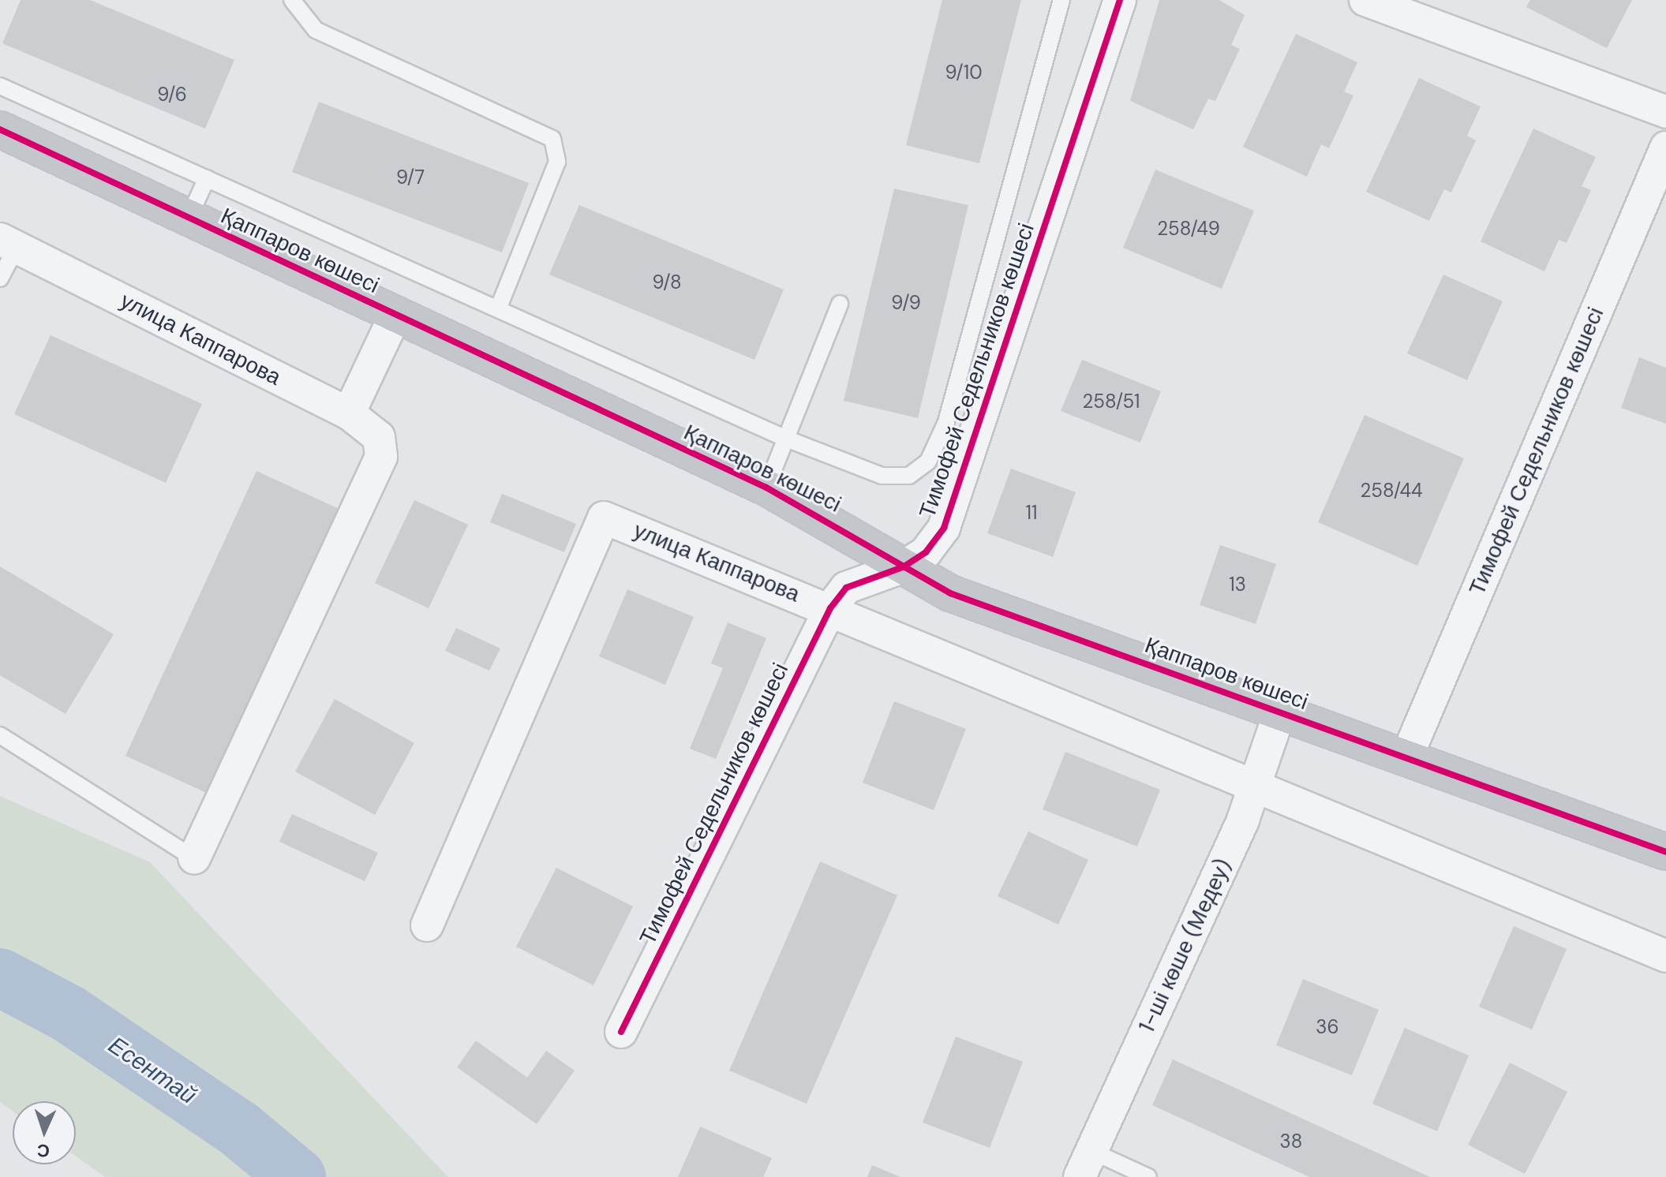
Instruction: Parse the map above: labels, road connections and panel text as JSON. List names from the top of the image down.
{
  "streets": {
    "street": [
      "Қаппаров көшесі",
      "улица Каппарова",
      "Тимофей Седельников көшесі",
      "1-ші көше (Медеу)"
    ]
  },
  "crossings": [
    ["Қаппаров көшесі", "Тимофей Седельников көшесі"],
    ["Қаппаров көшесі", "1-ші көше (Медеу)"],
    ["улица Каппарова", "Тимофей Седельников көшесі"]
  ],
  "water": ["Есентай"],
  "house_numbers": [
    "9/10",
    "9/6",
    "9/7",
    "258/49",
    "9/8",
    "9/9",
    "258/51",
    "258/44",
    "11",
    "13",
    "36",
    "38"
  ],
  "north": "bottom"
}
